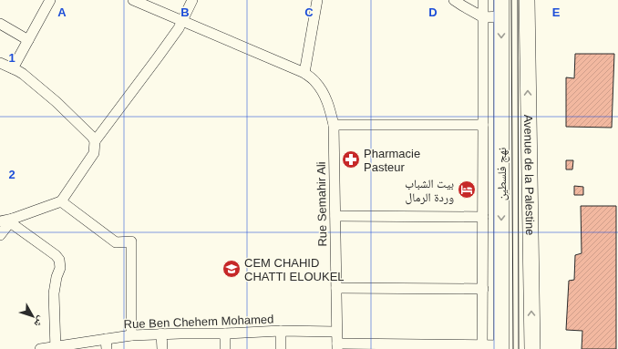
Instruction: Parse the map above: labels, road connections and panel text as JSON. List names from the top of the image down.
{
  "streets": {
    "main road": ["نهج فلسطين", "Avenue de la Palestine"],
    "street": ["Rue Semahir Ali", "Rue Ben Chehem Mohamed"]
  },
  "crossings": [
    ["Rue Semahir Ali", "Rue Ben Chehem Mohamed"]
  ],
  "one_way": ["نهج فلسطين", "Avenue de la Palestine"],
  "places": {
    "pharmacy": ["Pharmacie Pasteur"],
    "hotel": ["بيت الشباب وردة الرمال"],
    "school or university": ["CEM CHAHID CHATTI ELOUKEL"]
  },
  "north": "bottom right",
  "grid": {
    "columns": [
      "A",
      "B",
      "C",
      "D",
      "E"
    ],
    "rows": ["1", "2"]
  }
}
